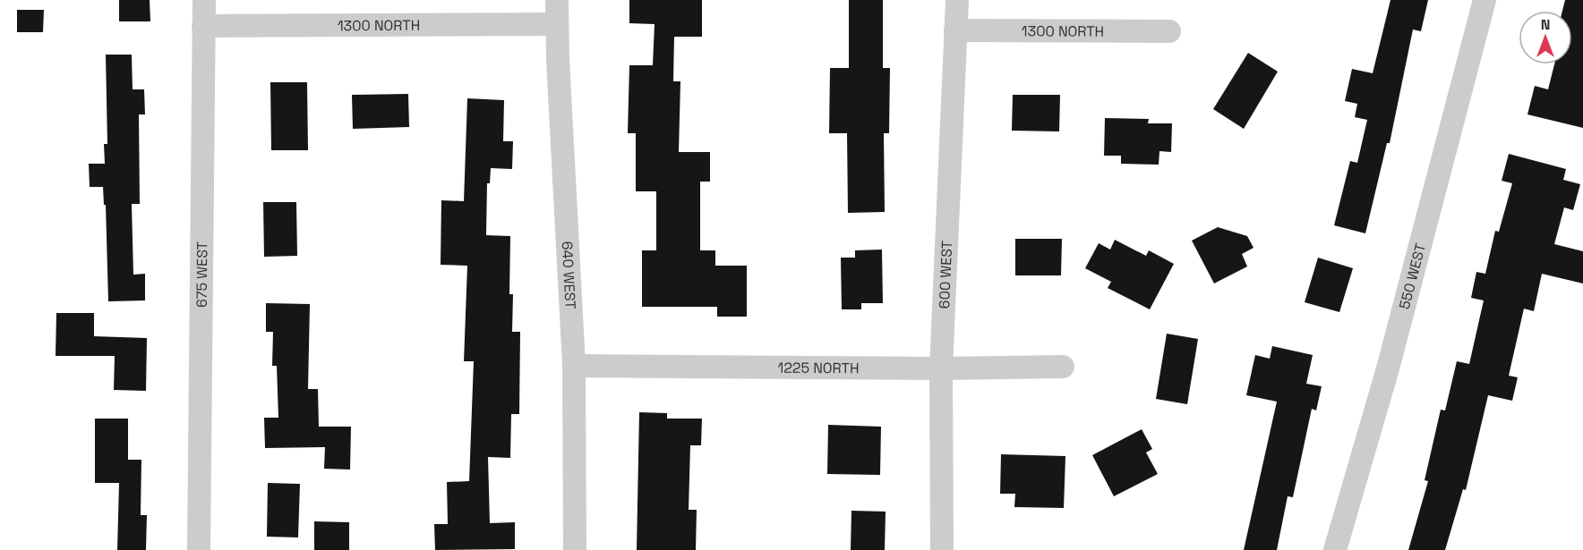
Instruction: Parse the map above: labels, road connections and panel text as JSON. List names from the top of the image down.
{
  "streets": {
    "street": [
      "1300 NORTH",
      "675 WEST",
      "640 WEST",
      "600 WEST",
      "550 WEST",
      "1225 NORTH"
    ]
  },
  "crossings": [
    ["1300 NORTH", "675 WEST"],
    ["1300 NORTH", "640 WEST"],
    ["1300 NORTH", "600 WEST"],
    ["640 WEST", "1225 NORTH"],
    ["600 WEST", "1225 NORTH"]
  ],
  "north": "top"
}
